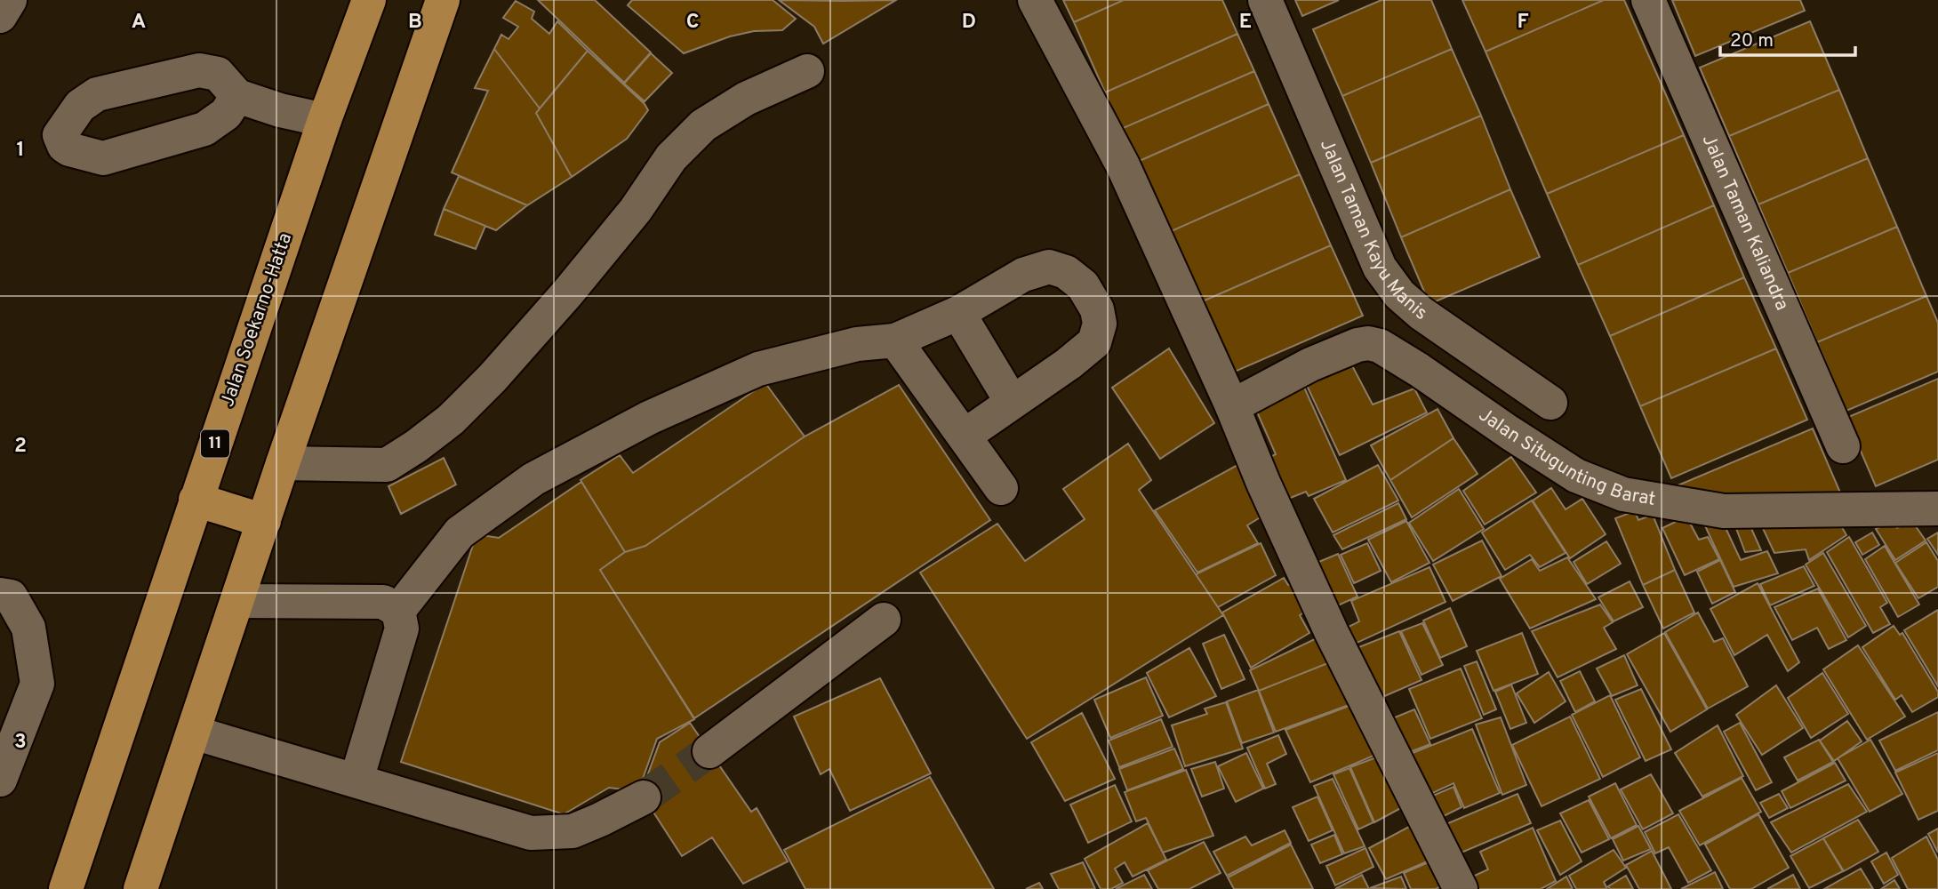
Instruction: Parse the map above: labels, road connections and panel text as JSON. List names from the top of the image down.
{
  "streets": {
    "highway": ["Jalan Soekarno-Hatta", "11"],
    "street": ["Jalan Taman Kaliandra", "Jalan Taman Kayu Manis", "Jalan Situgunting Barat"]
  },
  "scale_bar": "20 m",
  "grid": {
    "columns": [
      "A",
      "B",
      "C",
      "D",
      "E",
      "F"
    ],
    "rows": ["1", "2", "3"]
  }
}
